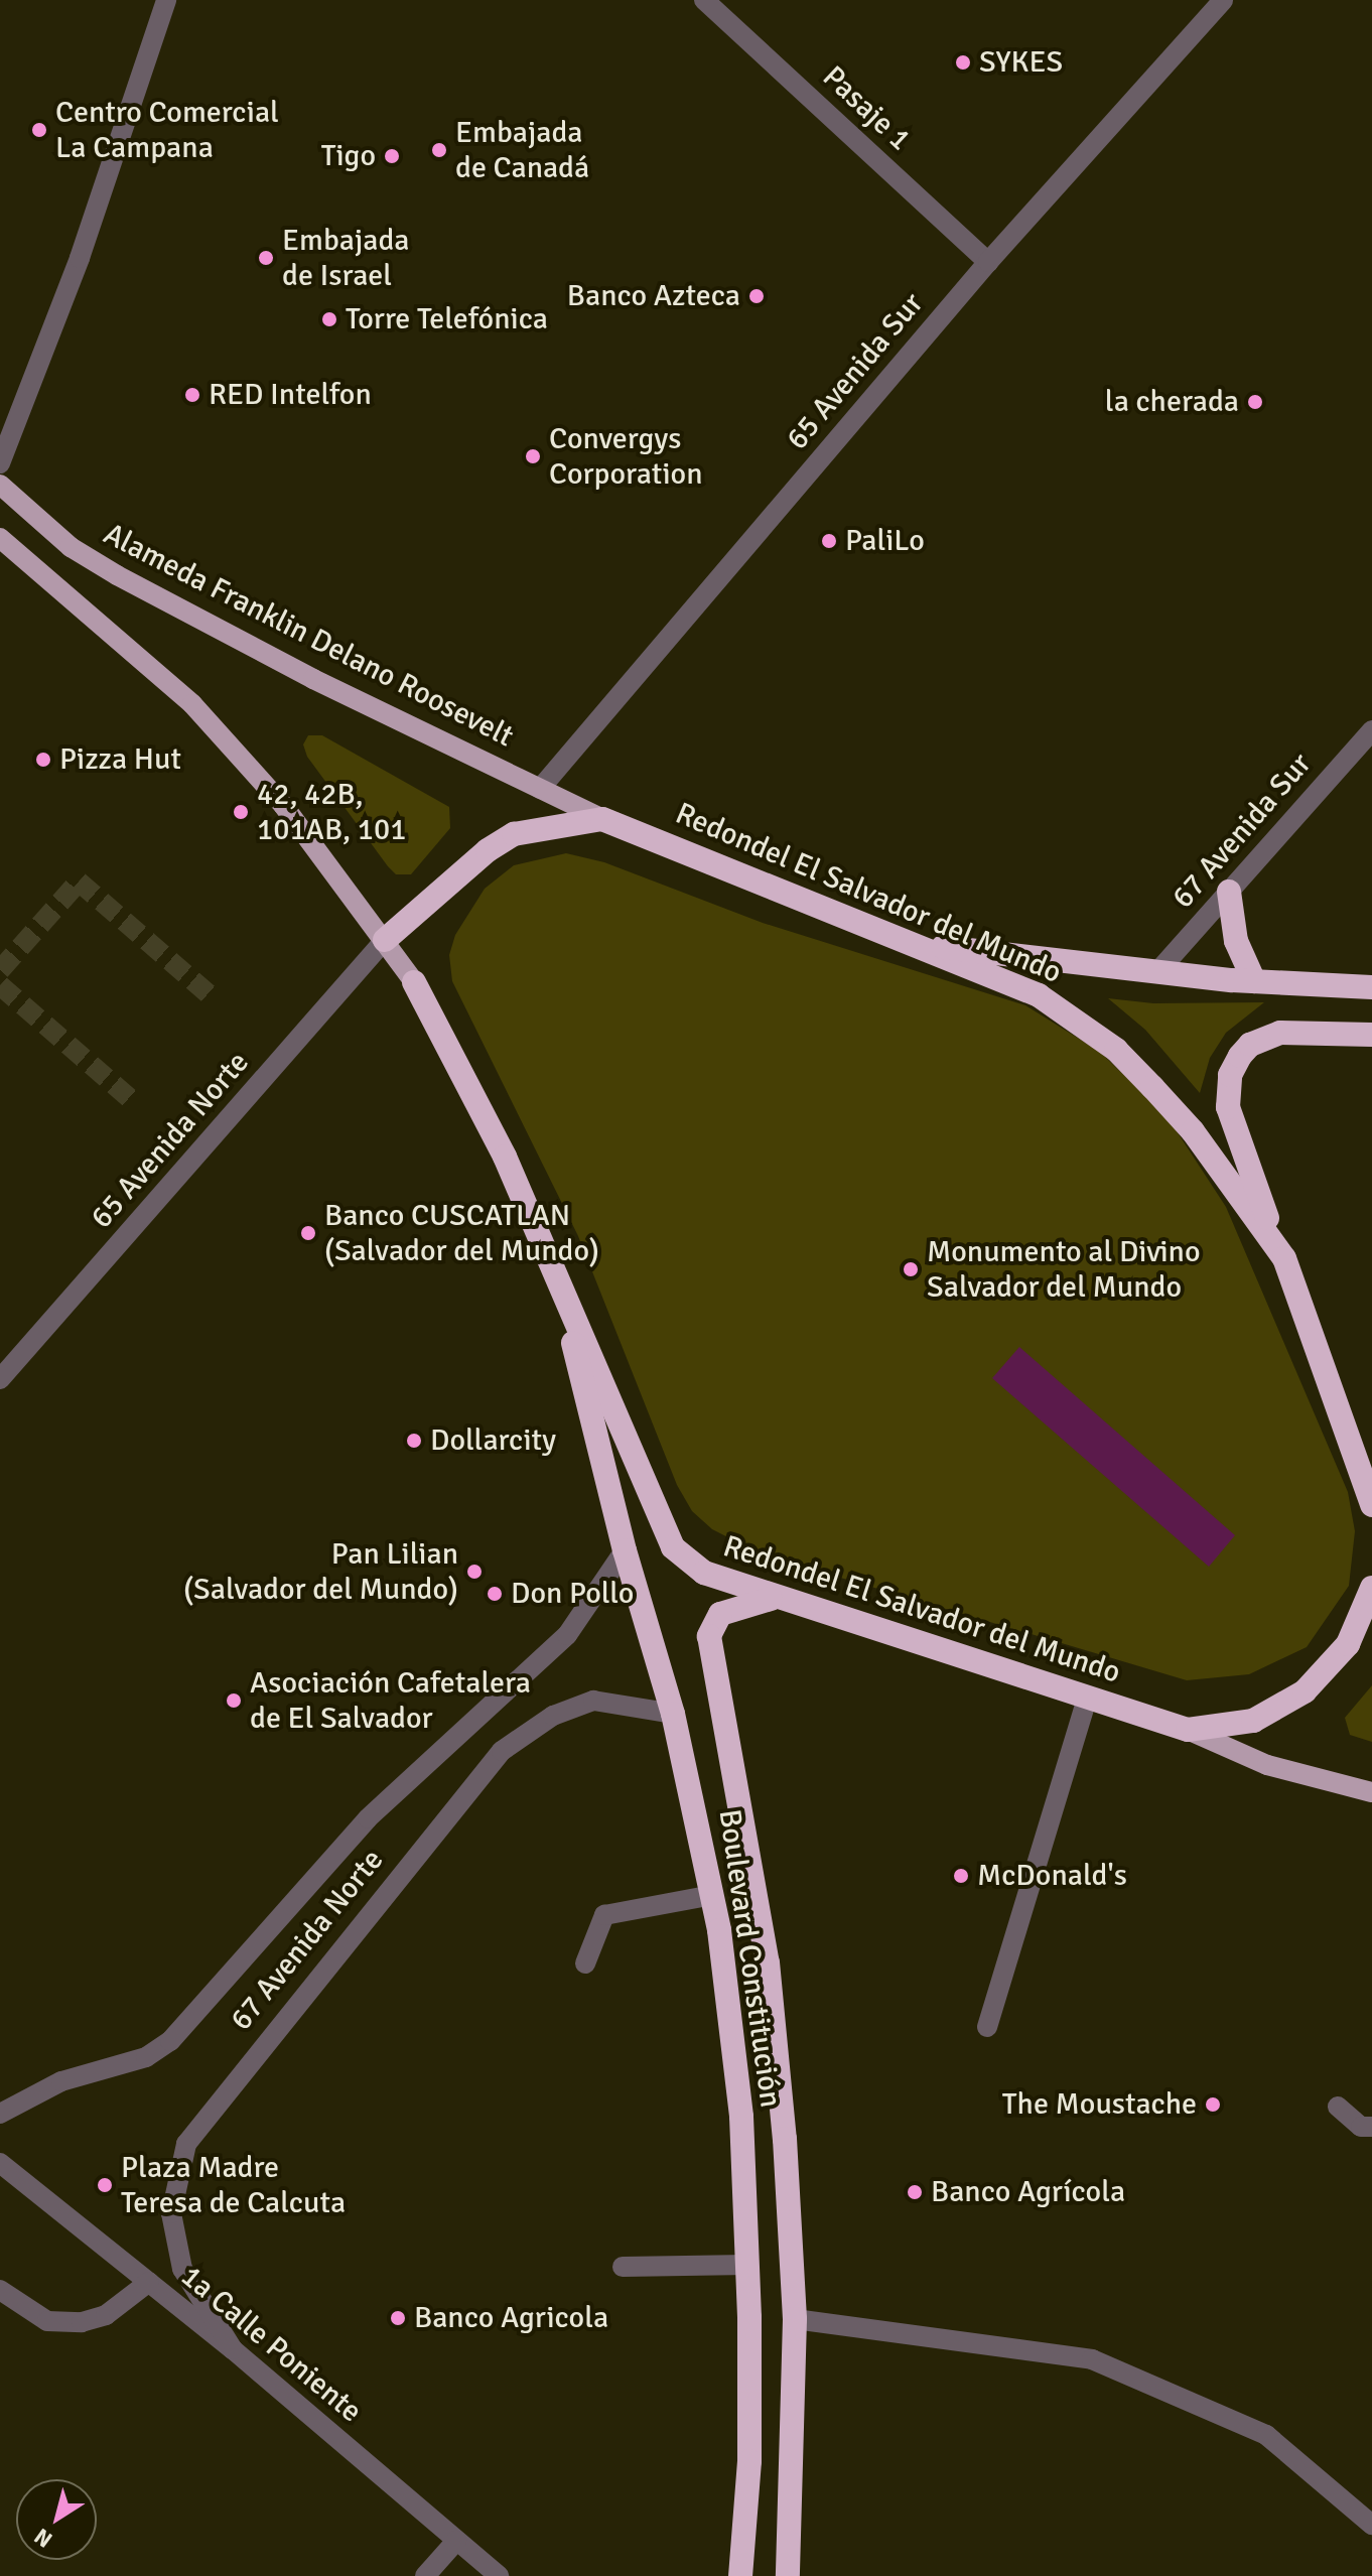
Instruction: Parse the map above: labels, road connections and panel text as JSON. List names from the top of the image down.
{
  "streets": {
    "highway": ["Redondel El Salvador del Mundo", "Boulevard Constitución"],
    "main road": ["Alameda Franklin Delano Roosevelt"],
    "street": [
      "Pasaje 1",
      "65 Avenida Sur",
      "67 Avenida Sur",
      "65 Avenida Norte",
      "67 Avenida Norte",
      "1a Calle Poniente"
    ]
  },
  "crossings": [
    ["Pasaje 1", "65 Avenida Sur"],
    ["65 Avenida Sur", "Alameda Franklin Delano Roosevelt"],
    ["Alameda Franklin Delano Roosevelt", "Redondel El Salvador del Mundo"],
    ["Redondel El Salvador del Mundo", "Boulevard Constitución"],
    ["67 Avenida Norte", "Boulevard Constitución"],
    ["67 Avenida Norte", "1a Calle Poniente"]
  ],
  "places": [
    "SYKES",
    "Centro Comercial La Campana",
    "Embajada de Canadá",
    "Tigo",
    "Embajada de Israel",
    "Banco Azteca",
    "Torre Telefónica",
    "RED Intelfon",
    "la cherada",
    "Convergys Corporation",
    "PaliLo",
    "Pizza Hut",
    "42, 42B, 101AB, 101",
    "Banco CUSCATLAN (Salvador del Mundo)",
    "Monumento al Divino Salvador del Mundo",
    "Dollarcity",
    "Pan Lilian (Salvador del Mundo)",
    "Don Pollo",
    "Asociación Cafetalera de El Salvador",
    "McDonald's",
    "The Moustache",
    "Plaza Madre Teresa de Calcuta",
    "Banco Agrícola",
    "Banco Agricola"
  ],
  "north": "bottom left"
}
